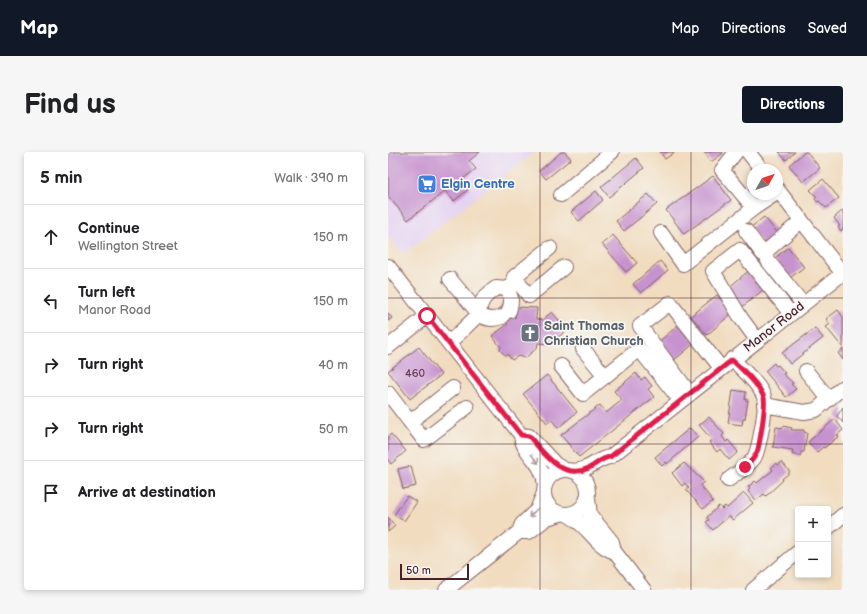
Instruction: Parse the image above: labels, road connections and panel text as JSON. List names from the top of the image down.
{
  "streets": {
    "street": ["Manor Road"]
  },
  "places": {
    "supermarket": ["Elgin Centre"],
    "church": ["Saint Thomas Christian Church"]
  },
  "house_numbers": ["460"],
  "scale_bar": "50 m",
  "north": "top right",
  "page": {
    "header": "Map",
    "nav": ["Map", "Directions", "Saved"],
    "buttons": "Directions",
    "title": "Find us",
    "heading": ["5 min", "Walk · 390 m"],
    "list": [
      ["Continue", "Wellington Street", "150 m"],
      ["Turn left", "Manor Road", "150 m"],
      ["Turn right", "40 m"],
      ["Turn right", "50 m"],
      "Arrive at destination"
    ],
    "map_buttons": ["+", "−"],
    "scale": "50 m"
  }
}
